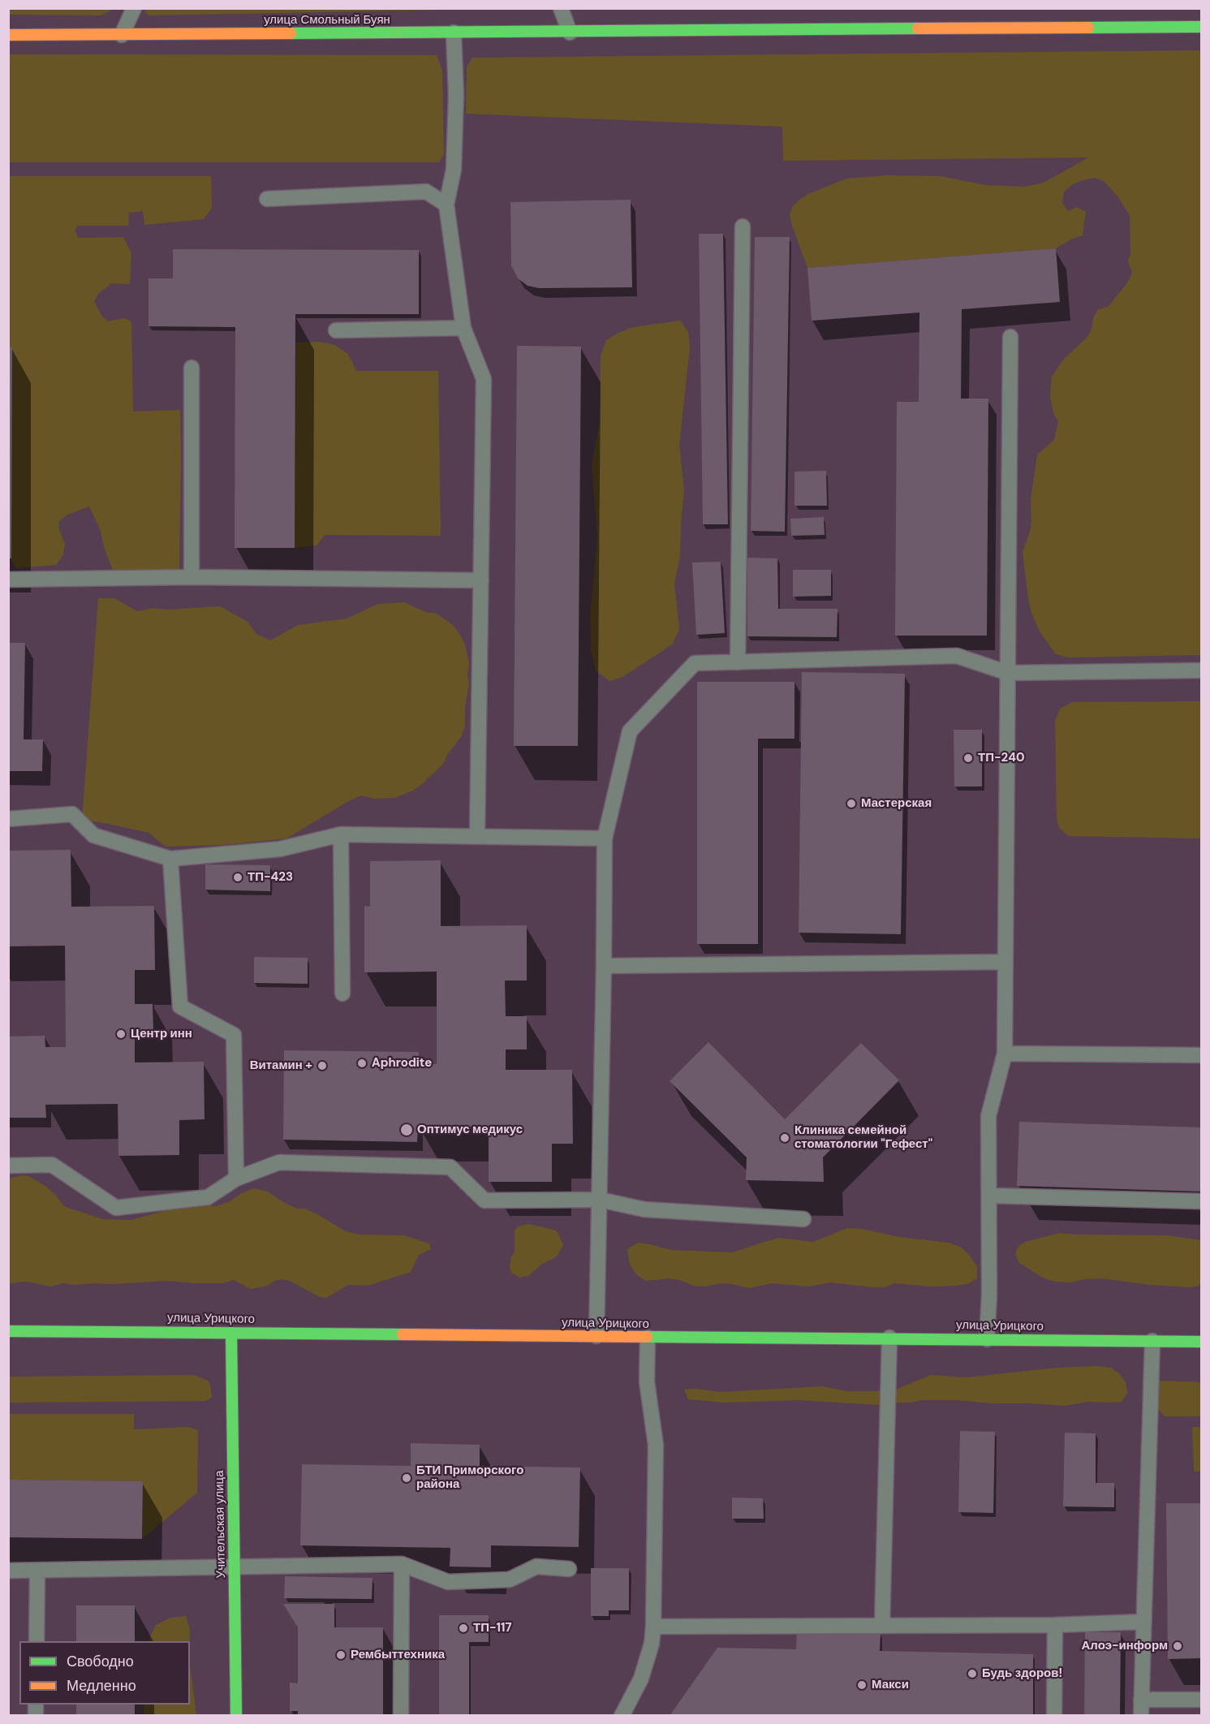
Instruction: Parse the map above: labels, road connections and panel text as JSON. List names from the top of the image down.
{
  "streets": {
    "main road": ["улица Смольный Буян", "улица Урицкого", "Учительская улица"]
  },
  "crossings": [
    ["улица Урицкого", "Учительская улица"]
  ],
  "places": [
    "ТП-240",
    "Мастерская",
    "ТП-423",
    "Центр инн",
    "Aphrodite",
    "Витамин +",
    "Оптимус медикус",
    "Клиника семейной стоматологии \"Гефест\"",
    "БТИ Приморского района",
    "ТП-117",
    "Алоэ-информ",
    "Рембыттехника",
    "Будь здоров!",
    "Макси"
  ],
  "legend": ["Свободно", "Медленно"]
}
